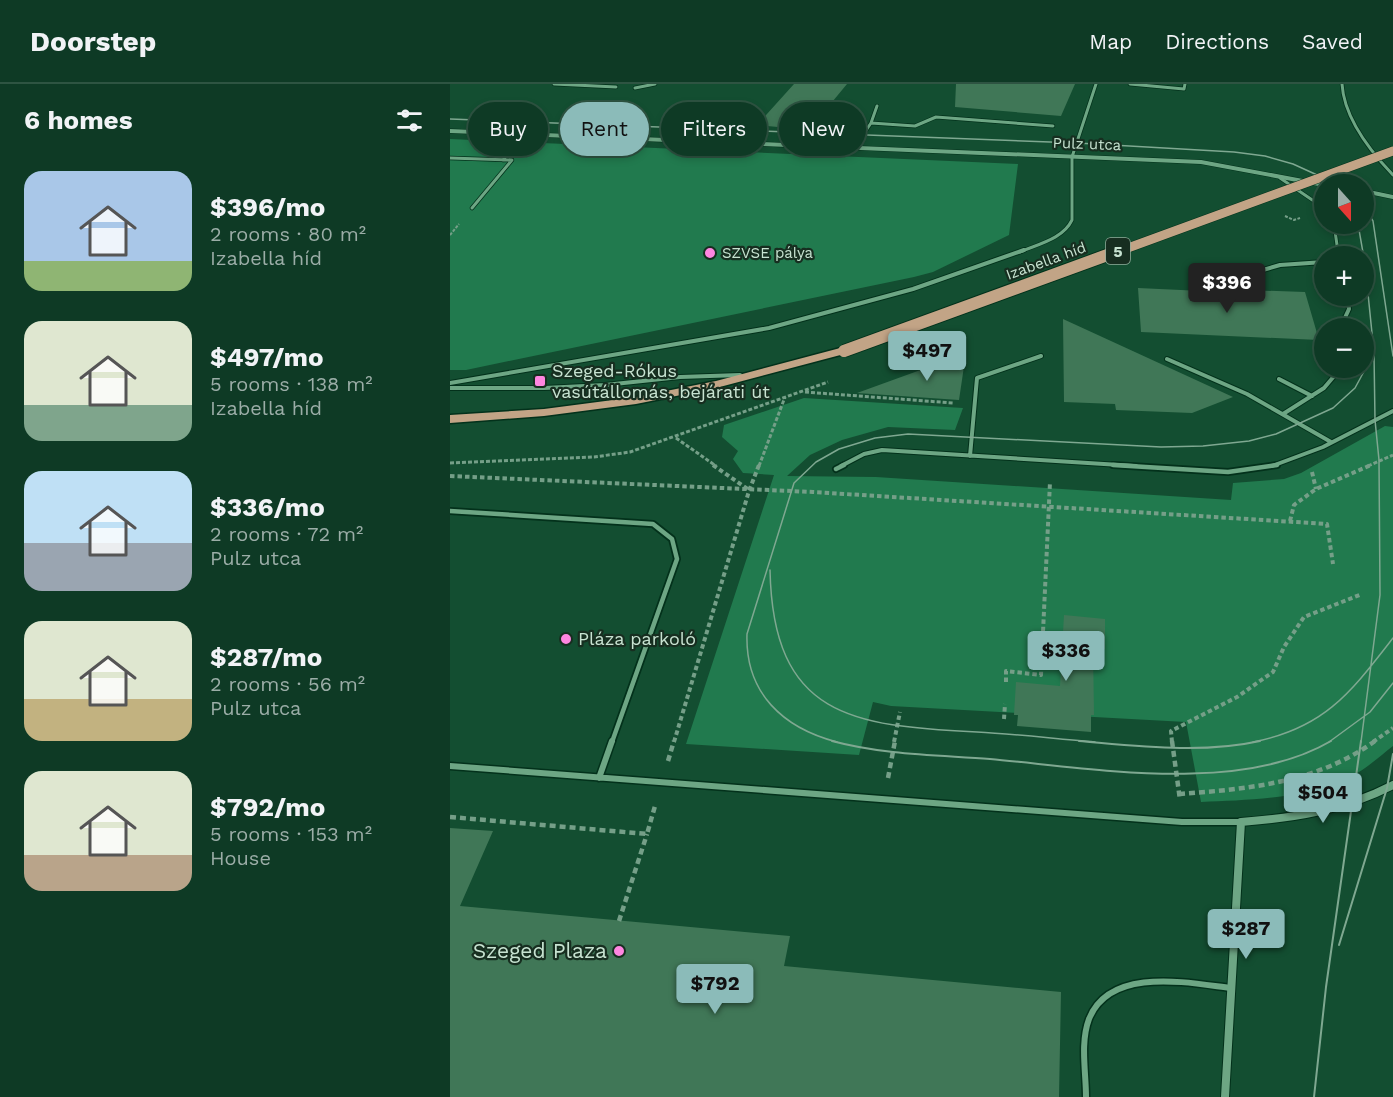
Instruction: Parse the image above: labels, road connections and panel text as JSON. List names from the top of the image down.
{
  "streets": {
    "main road": ["5", "Izabella híd"],
    "street": ["Pulz utca"]
  },
  "crossings": [
    ["5", "Izabella híd"]
  ],
  "places": {
    "other": ["SZVSE pálya", "Pláza parkoló", "Szeged Plaza"],
    "transit": ["Szeged-Rókus vasútállomás, bejárati út"]
  },
  "north": "bottom",
  "page": {
    "header": "Doorstep",
    "nav": ["Map", "Directions", "Saved"],
    "heading": "6 homes",
    "chip": [
      "Buy",
      "Rent",
      "Filters",
      "New"
    ],
    "list": [
      {
        "name": "$396/mo",
        "note": "2 rooms · 80 m² · Izabella híd"
      },
      {
        "name": "$497/mo",
        "note": "5 rooms · 138 m² · Izabella híd"
      },
      {
        "name": "$336/mo",
        "note": "2 rooms · 72 m² · Pulz utca"
      },
      {
        "name": "$287/mo",
        "note": "2 rooms · 56 m² · Pulz utca"
      },
      {
        "name": "$792/mo",
        "note": "5 rooms · 153 m² · House"
      }
    ],
    "map_buttons": ["+", "−"],
    "price": [
      "$396",
      "$497",
      "$336",
      "$504",
      "$287",
      "$792"
    ]
  }
}
